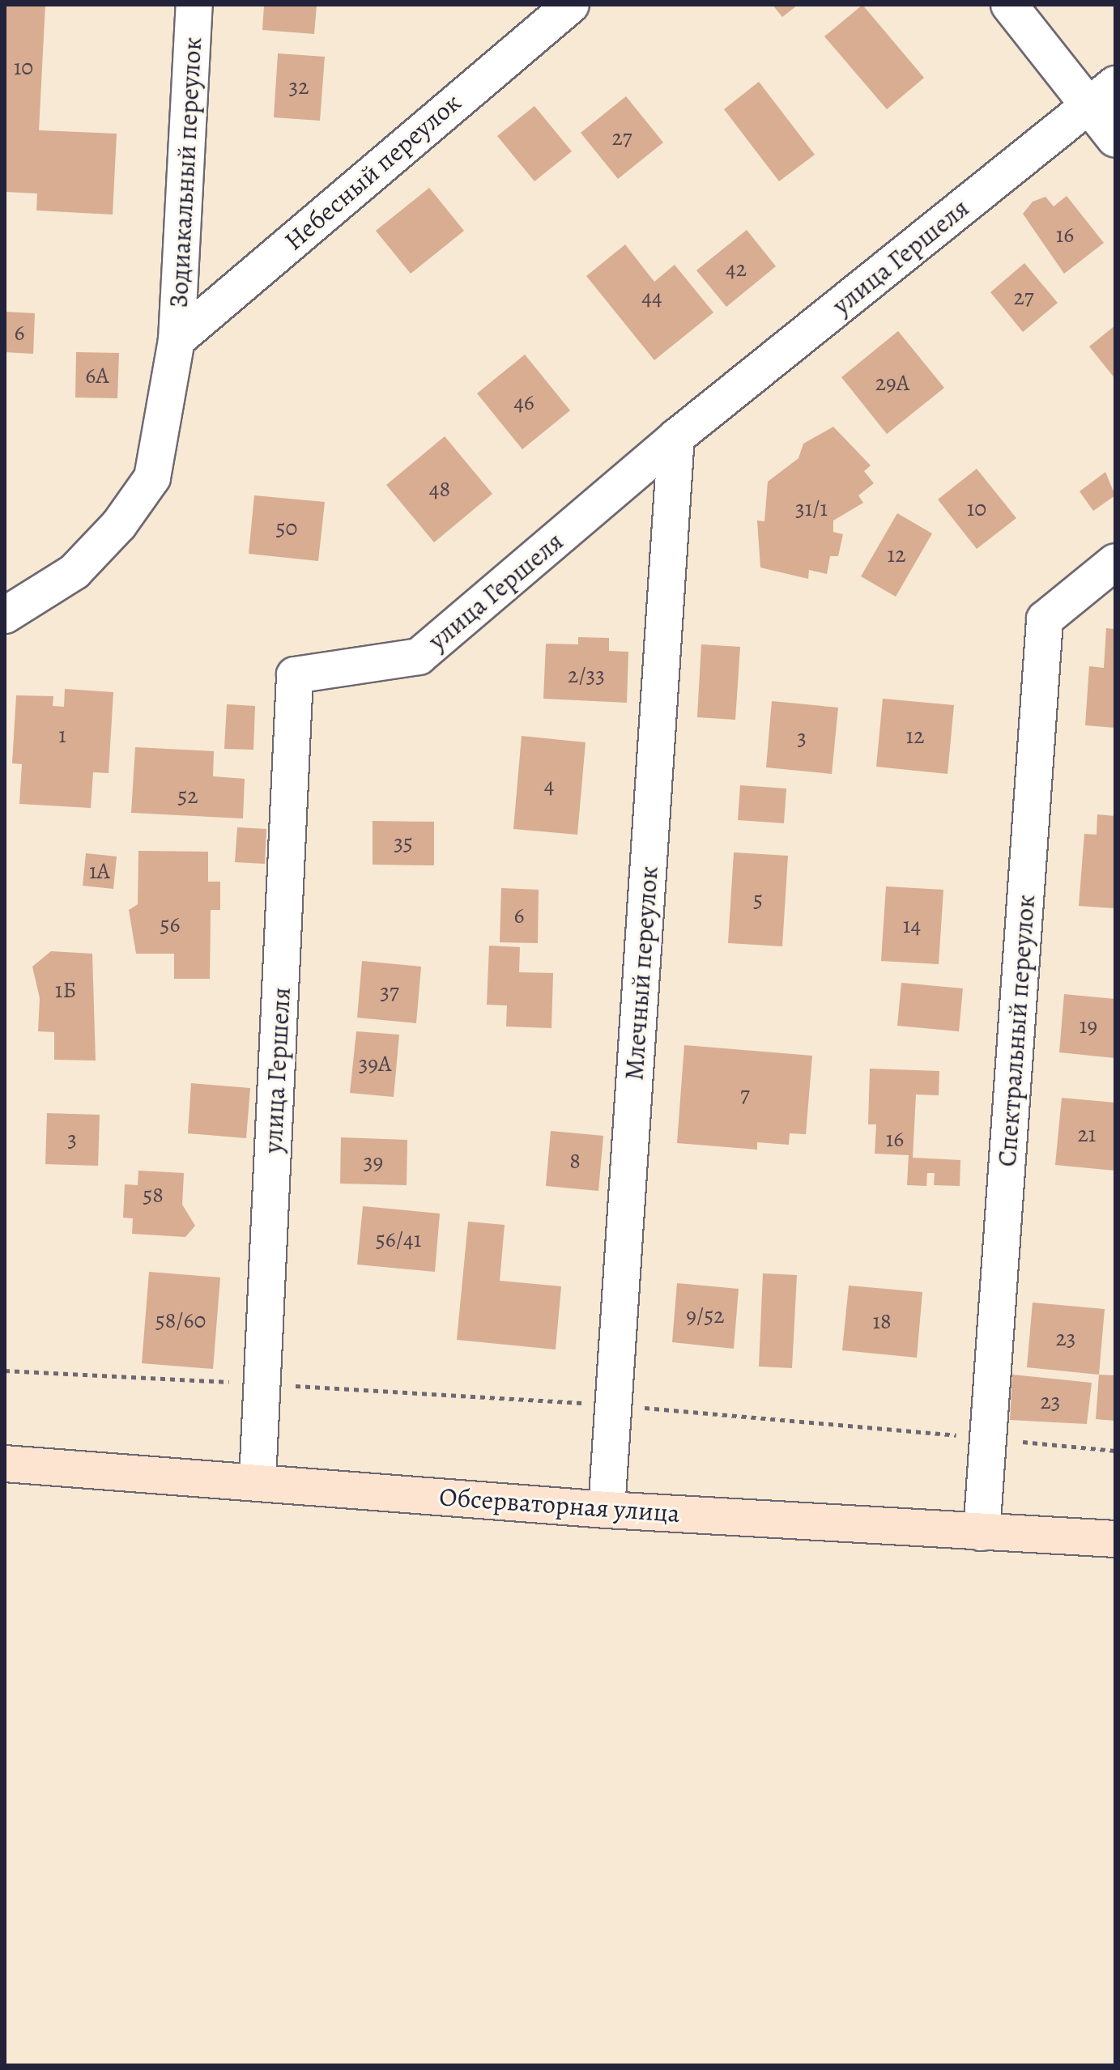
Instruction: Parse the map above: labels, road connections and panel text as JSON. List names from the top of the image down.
{
  "streets": {
    "main road": ["Обсерваторная улица"],
    "street": [
      "Небесный переулок",
      "Зодиакальный переулок",
      "улица Гершеля",
      "Млечный переулок",
      "Спектральный переулок"
    ]
  },
  "crossings": [
    ["Небесный переулок", "Зодиакальный переулок"],
    ["улица Гершеля", "Млечный переулок"],
    ["улица Гершеля", "Обсерваторная улица"],
    ["Млечный переулок", "Обсерваторная улица"],
    ["Спектральный переулок", "Обсерваторная улица"]
  ],
  "house_numbers": [
    "10",
    "32",
    "27",
    "16",
    "42",
    "44",
    "27",
    "6",
    "6А",
    "29А",
    "46",
    "48",
    "31/1",
    "10",
    "50",
    "12",
    "2/33",
    "1",
    "12",
    "3",
    "4",
    "52",
    "35",
    "1А",
    "5",
    "6",
    "56",
    "14",
    "1Б",
    "37",
    "19",
    "39А",
    "7",
    "21",
    "3",
    "16",
    "8",
    "39",
    "58",
    "56/41",
    "9/52",
    "58/60",
    "18",
    "23",
    "23"
  ]
}
